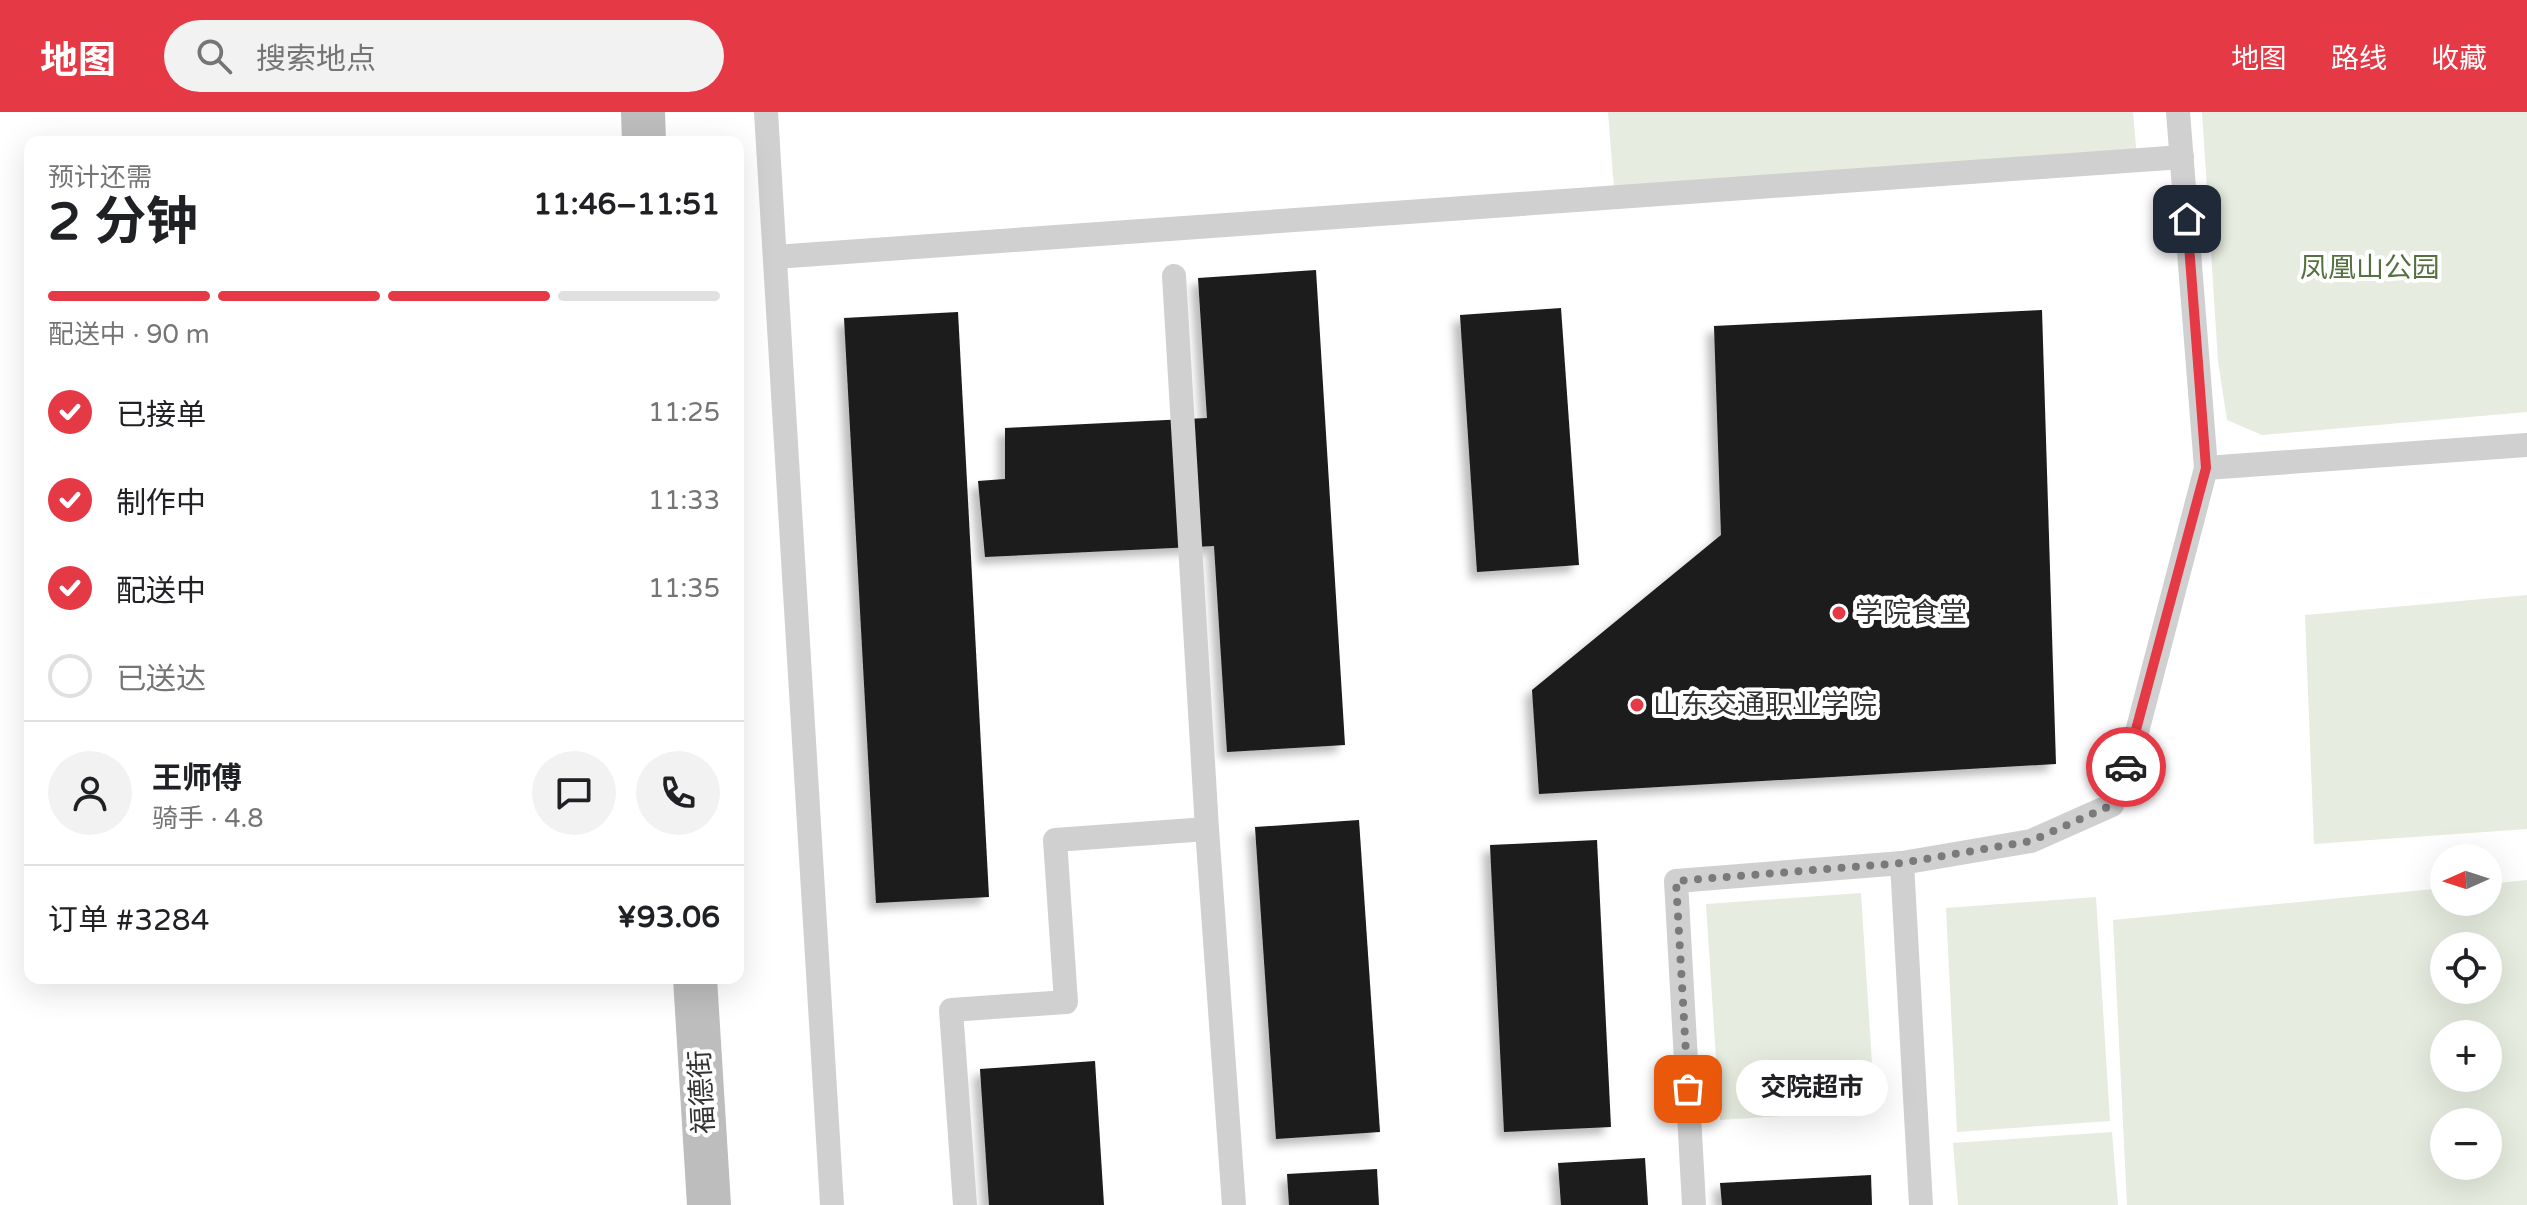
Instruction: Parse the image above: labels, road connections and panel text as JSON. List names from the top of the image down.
{
  "streets": {
    "street": ["福德街"]
  },
  "parks": ["凤凰山公园"],
  "places": ["学院食堂", "山东交通职业学院", "交院超市"],
  "north": "left",
  "page": {
    "header": "地图",
    "search": "搜索地点",
    "nav": ["地图", "路线", "收藏"],
    "heading": ["2 分钟", "预计还需", "11:46–11:51"],
    "panel": [
      "王师傅",
      "骑手 · 4.8",
      "订单 #3284",
      "¥93.06"
    ],
    "bar": "配送中 · 90 m",
    "list": [
      ["已接单", "11:25"],
      ["制作中", "11:33"],
      ["配送中", "11:35"],
      "已送达"
    ],
    "map_buttons": ["+", "−"],
    "bubble": "交院超市"
  }
}
